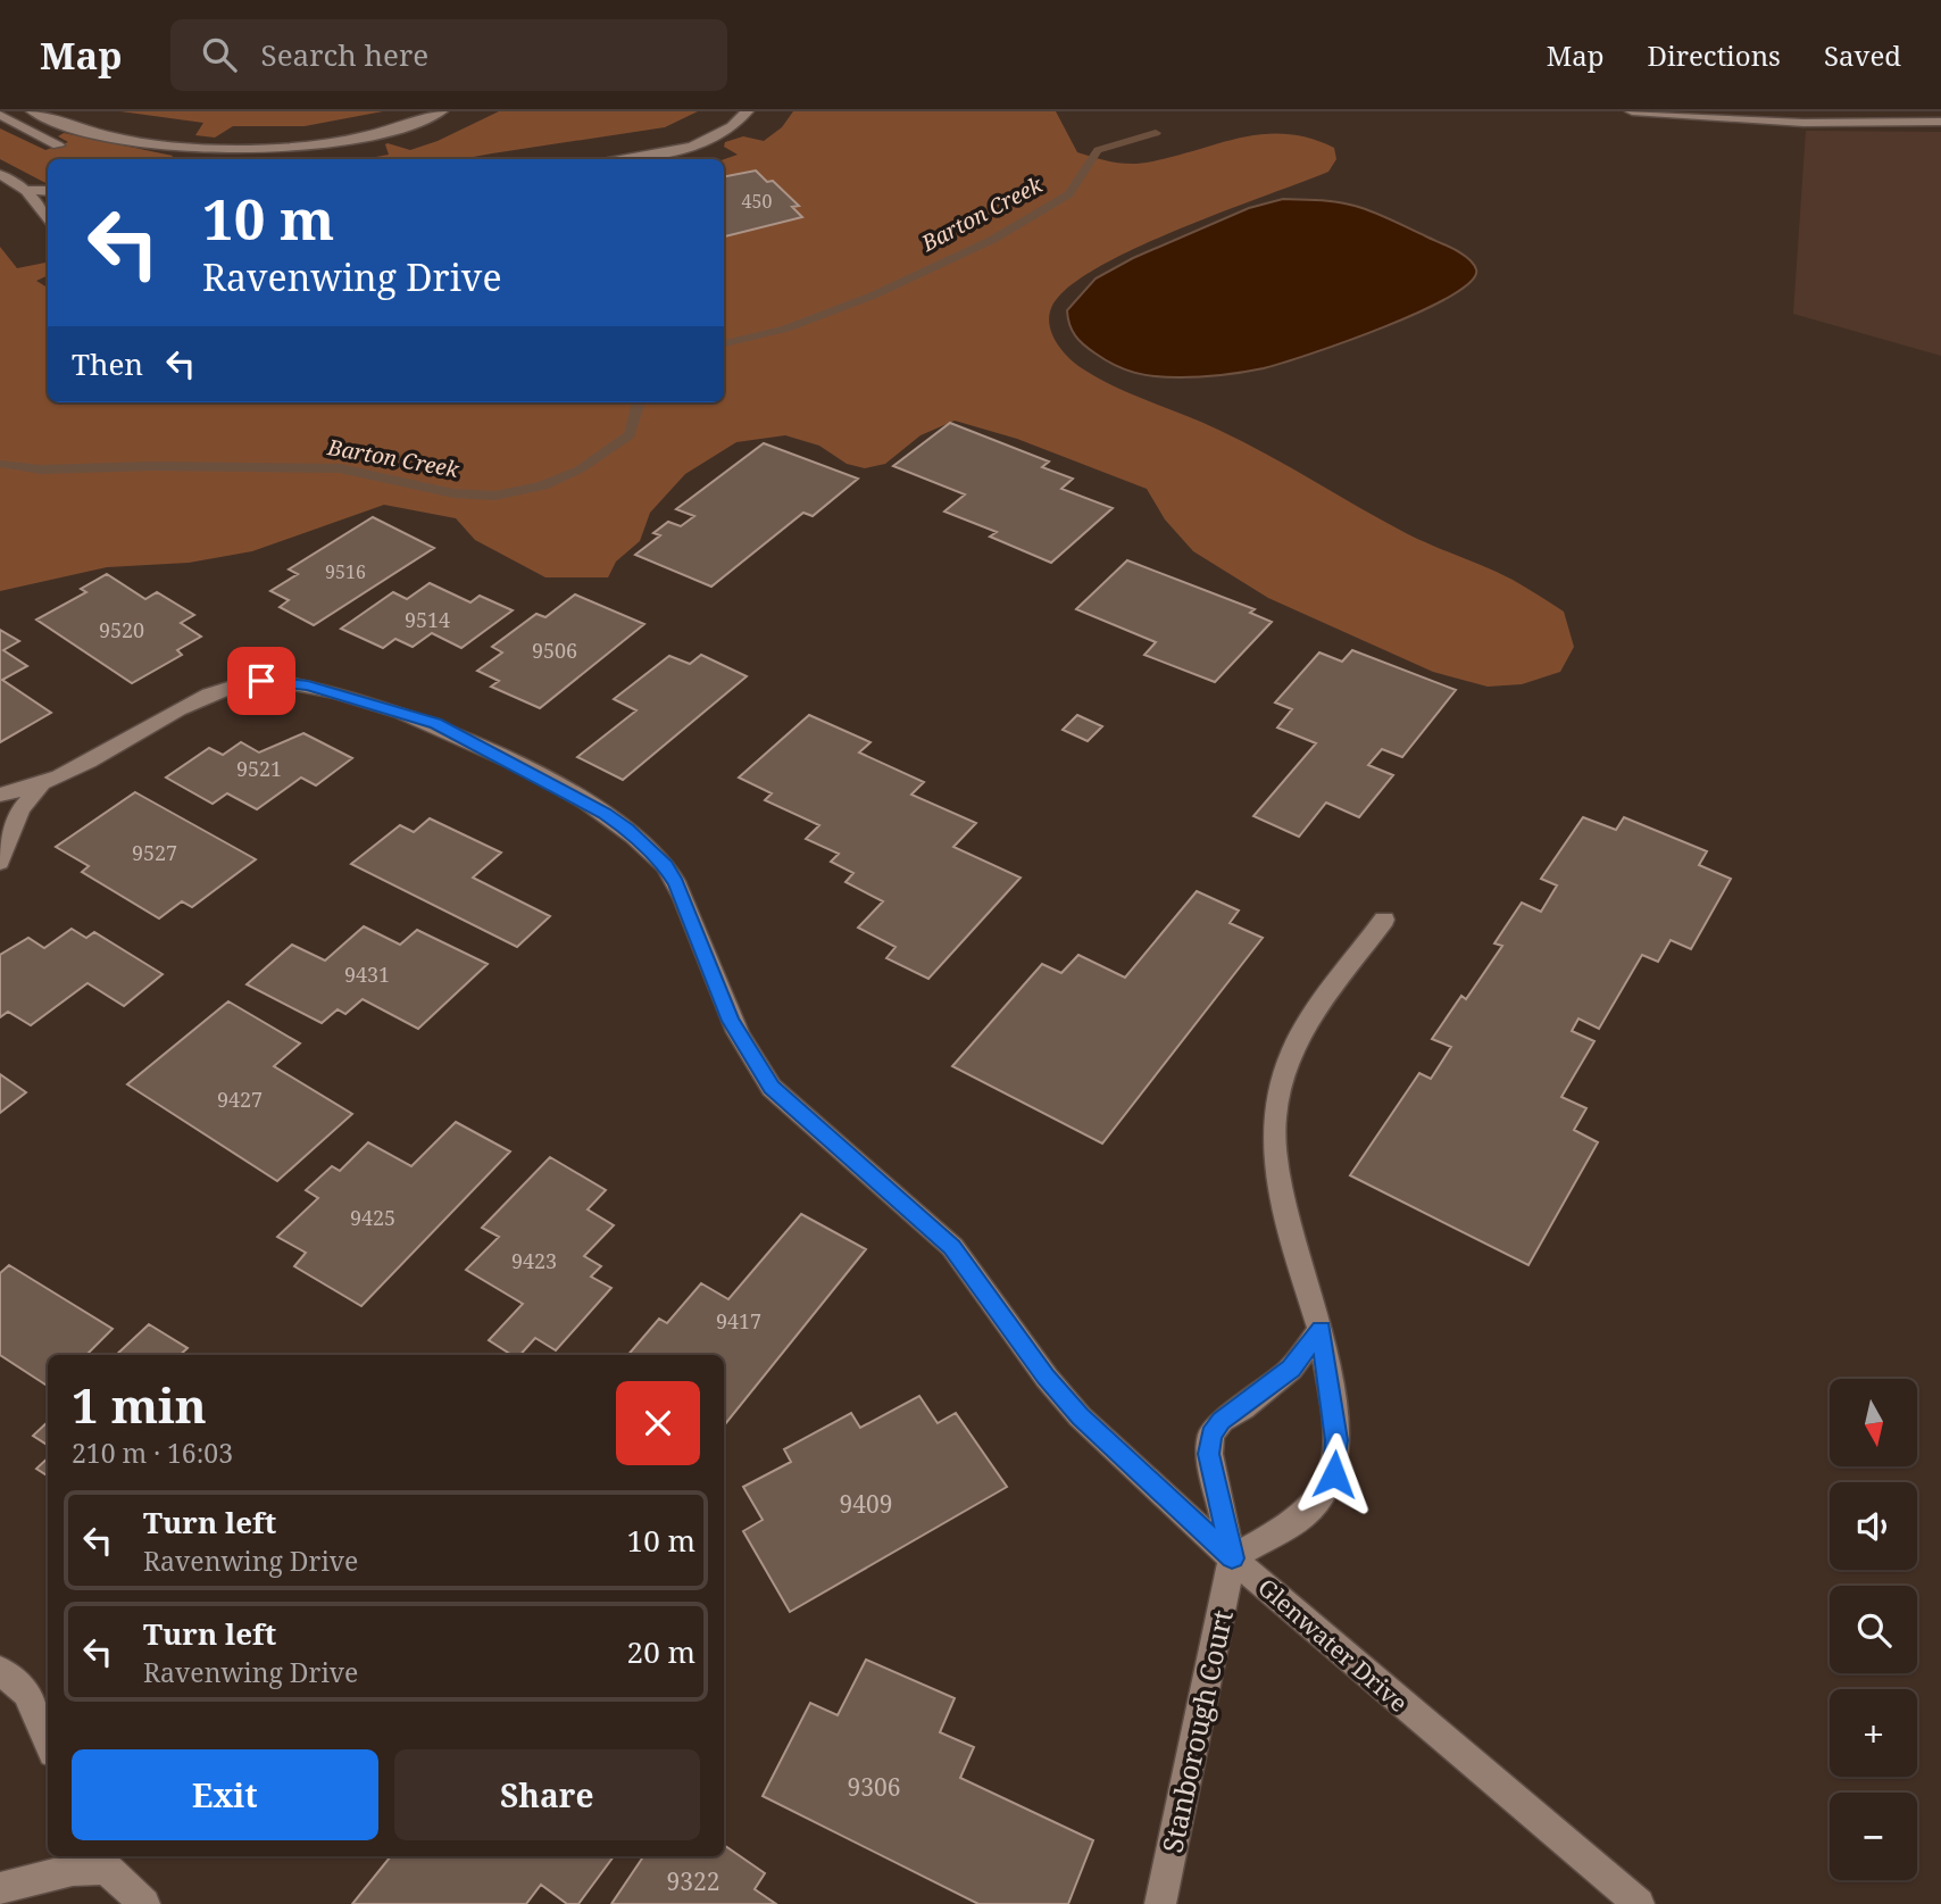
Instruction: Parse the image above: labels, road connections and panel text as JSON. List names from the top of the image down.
{
  "streets": {
    "street": ["Glenwater Drive", "Stanborough Court"]
  },
  "crossings": [
    ["Glenwater Drive", "Stanborough Court"]
  ],
  "water": ["Barton Creek"],
  "house_numbers": [
    "450",
    "9516",
    "9514",
    "9520",
    "9506",
    "9521",
    "9527",
    "9431",
    "9427",
    "9425",
    "9423",
    "9417",
    "9409",
    "9306",
    "9322"
  ],
  "north": "bottom",
  "page": {
    "header": "Map",
    "search": "Search here",
    "nav": ["Map", "Directions", "Saved"],
    "turn": ["10 m", "Ravenwing Drive"],
    "then": "Then",
    "heading": ["1 min", "210 m · 16:03"],
    "map_buttons": ["+", "−"],
    "list": [
      {
        "name": "Turn left",
        "note": "Ravenwing Drive",
        "value": "10 m"
      },
      {
        "name": "Turn left",
        "note": "Ravenwing Drive",
        "value": "20 m"
      }
    ],
    "buttons": ["Exit", "Share"]
  }
}
